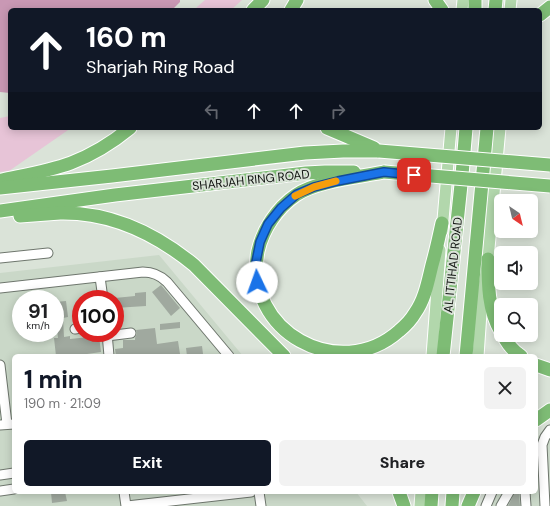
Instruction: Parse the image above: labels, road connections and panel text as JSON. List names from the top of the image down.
{
  "streets": {
    "highway": ["SHARJAH RING ROAD", "AL ITTIHAD ROAD"]
  },
  "north": "bottom right",
  "page": {
    "turn": ["160 m", "Sharjah Ring Road"],
    "speed": "91 km/h",
    "limit": "100",
    "heading": ["1 min", "190 m · 21:09"],
    "buttons": ["Exit", "Share"]
  }
}
